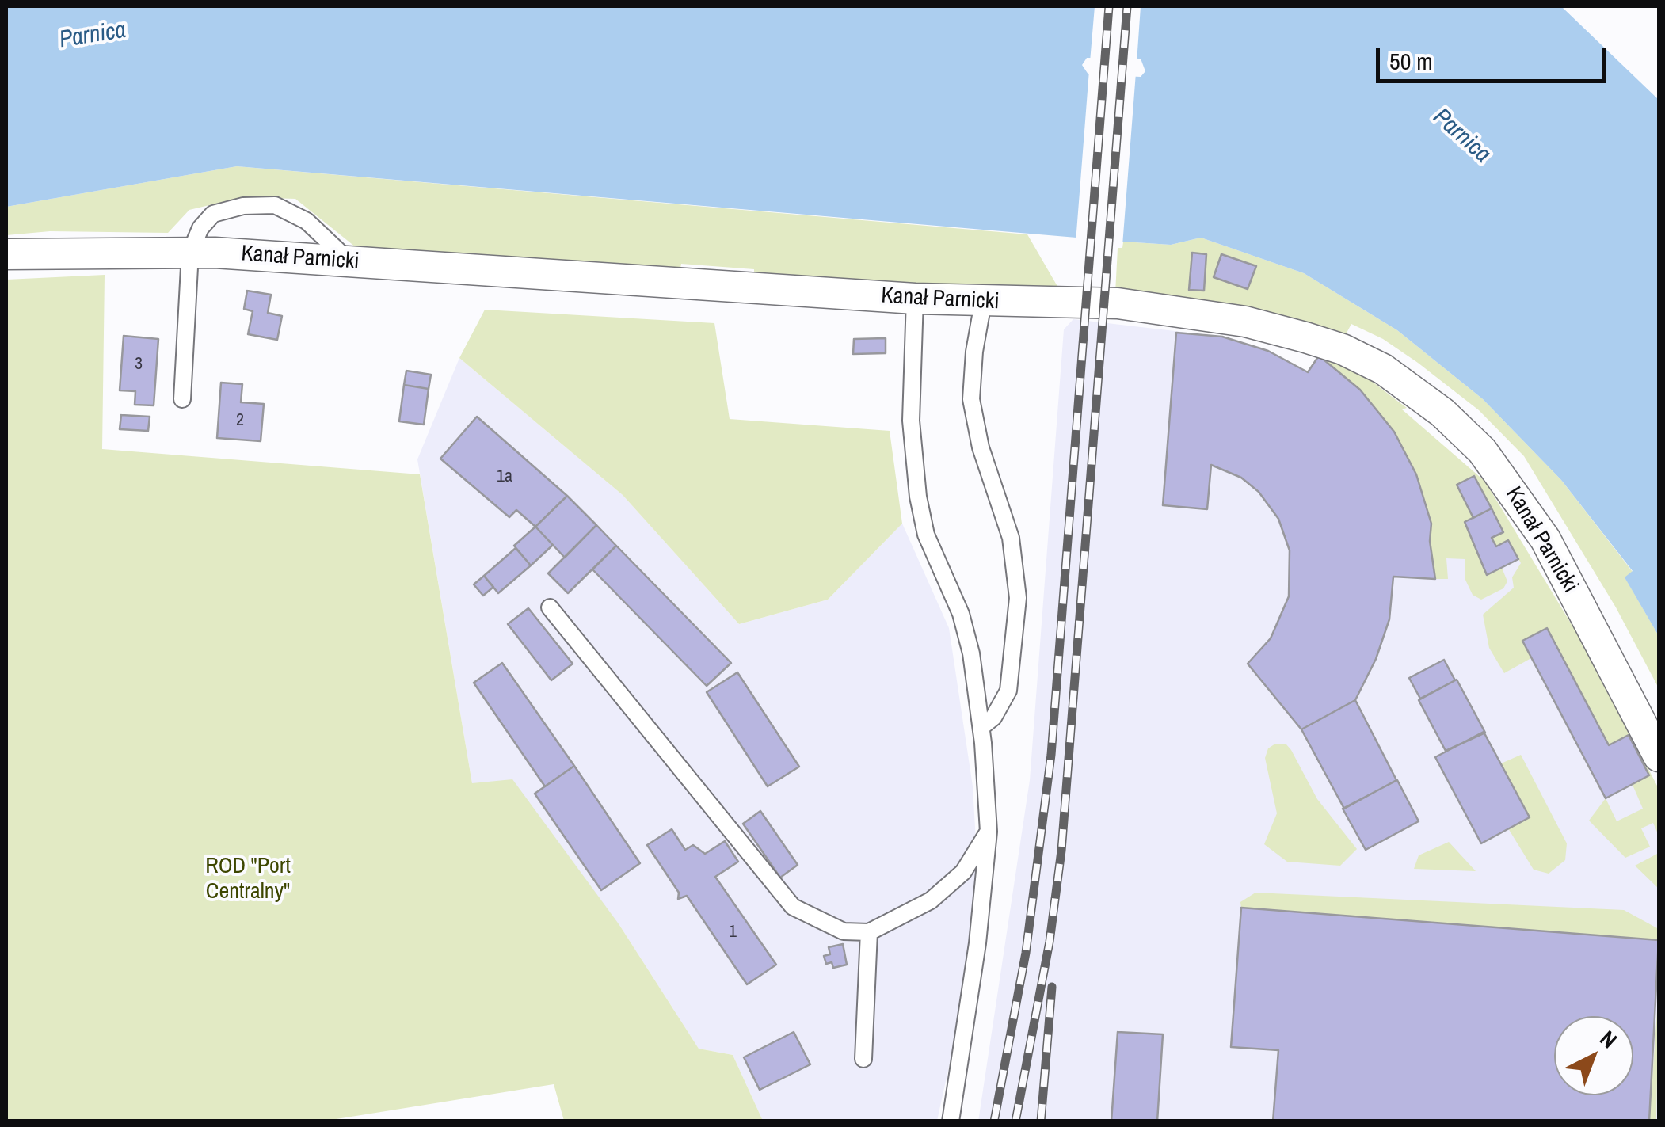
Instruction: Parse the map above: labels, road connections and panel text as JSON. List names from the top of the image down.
{
  "streets": {
    "street": ["Kanał Parnicki"]
  },
  "water": ["Parnica"],
  "parks": ["ROD \"Port Centralny\""],
  "house_numbers": [
    "3",
    "2",
    "1a",
    "1"
  ],
  "scale_bar": "50 m",
  "north": "top right"
}
